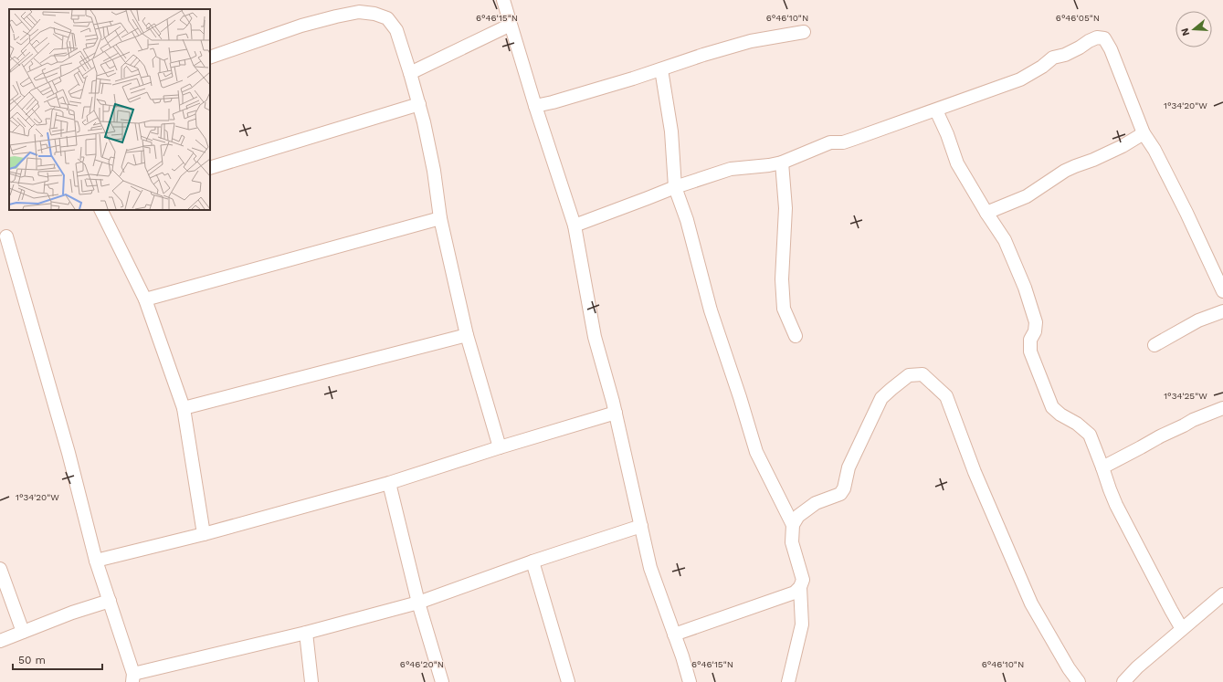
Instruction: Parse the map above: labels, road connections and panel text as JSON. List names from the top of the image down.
{
  "scale_bar": "50 m",
  "north": "left",
  "coordinates": [
    "6°46'15\"N",
    "6°46'10\"N",
    "6°46'05\"N",
    "1°34'20\"W",
    "1°34'25\"W",
    "6°46'20\"N"
  ]
}
